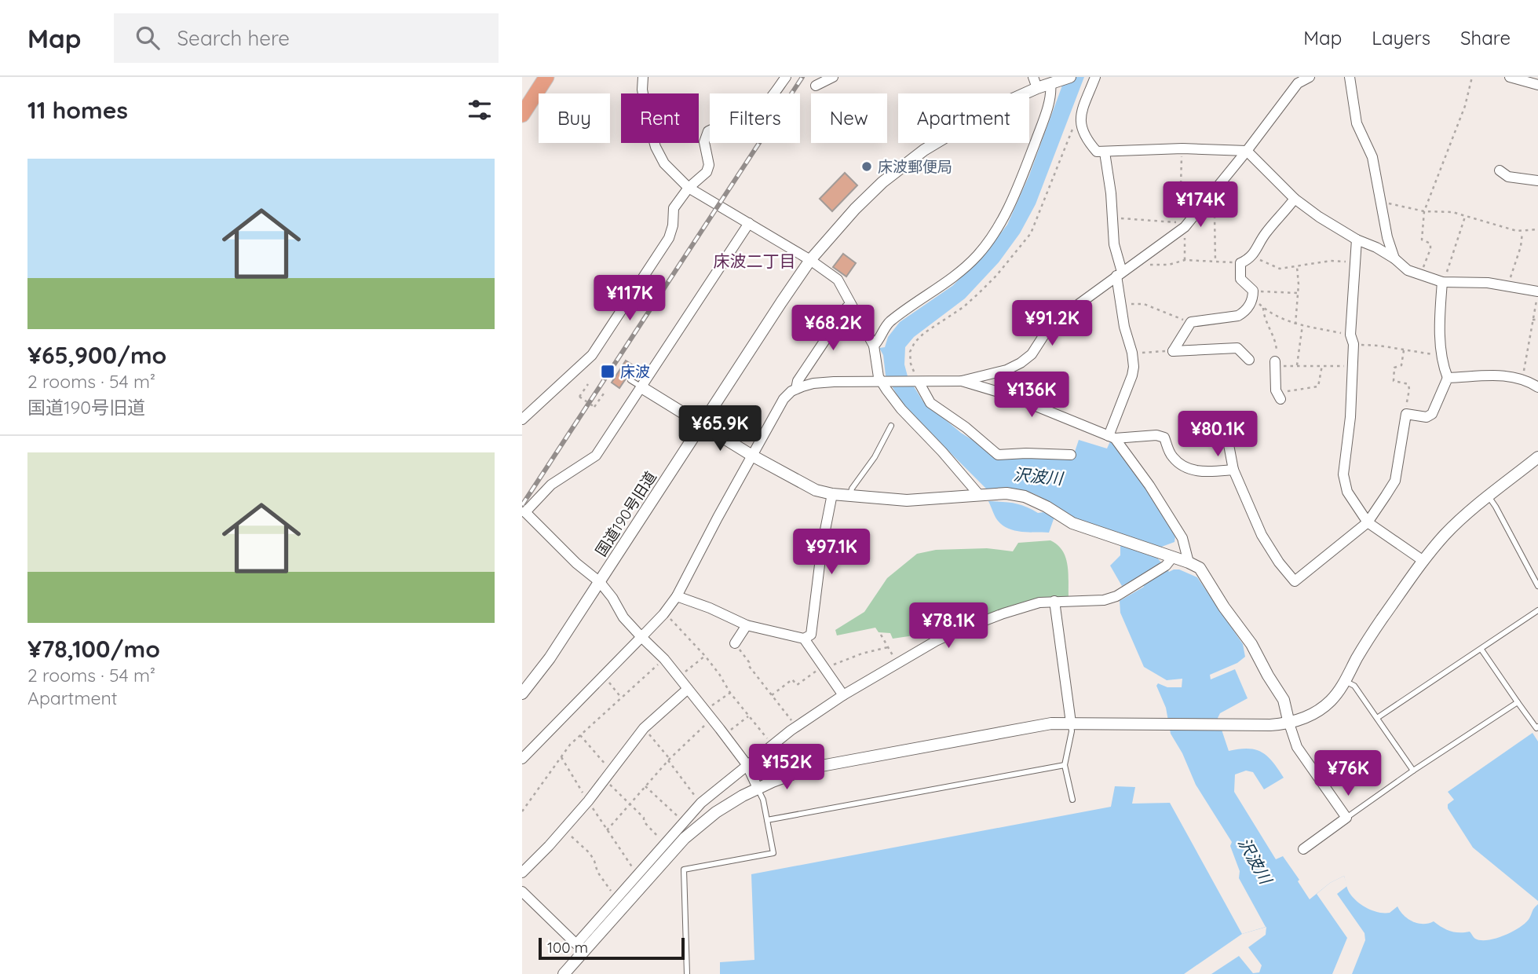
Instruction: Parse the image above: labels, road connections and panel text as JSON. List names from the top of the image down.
{
  "streets": {
    "street": ["国道190号旧道"]
  },
  "districts": ["床波二丁目"],
  "water": ["沢波川"],
  "places": {
    "other": ["床波郵便局"],
    "transit": ["床波"]
  },
  "scale_bar": "100 m",
  "page": {
    "header": "Map",
    "search": "Search here",
    "nav": ["Map", "Layers", "Share"],
    "heading": "11 homes",
    "chip": [
      "Buy",
      "Rent",
      "Filters",
      "New",
      "Apartment"
    ],
    "list": [
      {
        "name": "¥65,900/mo",
        "note": "2 rooms · 54 m² · 国道190号旧道"
      },
      {
        "name": "¥78,100/mo",
        "note": "2 rooms · 54 m² · Apartment"
      }
    ],
    "price": [
      "¥174K",
      "¥117K",
      "¥91.2K",
      "¥68.2K",
      "¥136K",
      "¥65.9K",
      "¥80.1K",
      "¥97.1K",
      "¥78.1K",
      "¥152K",
      "¥76K"
    ],
    "scale": "100 m"
  }
}
